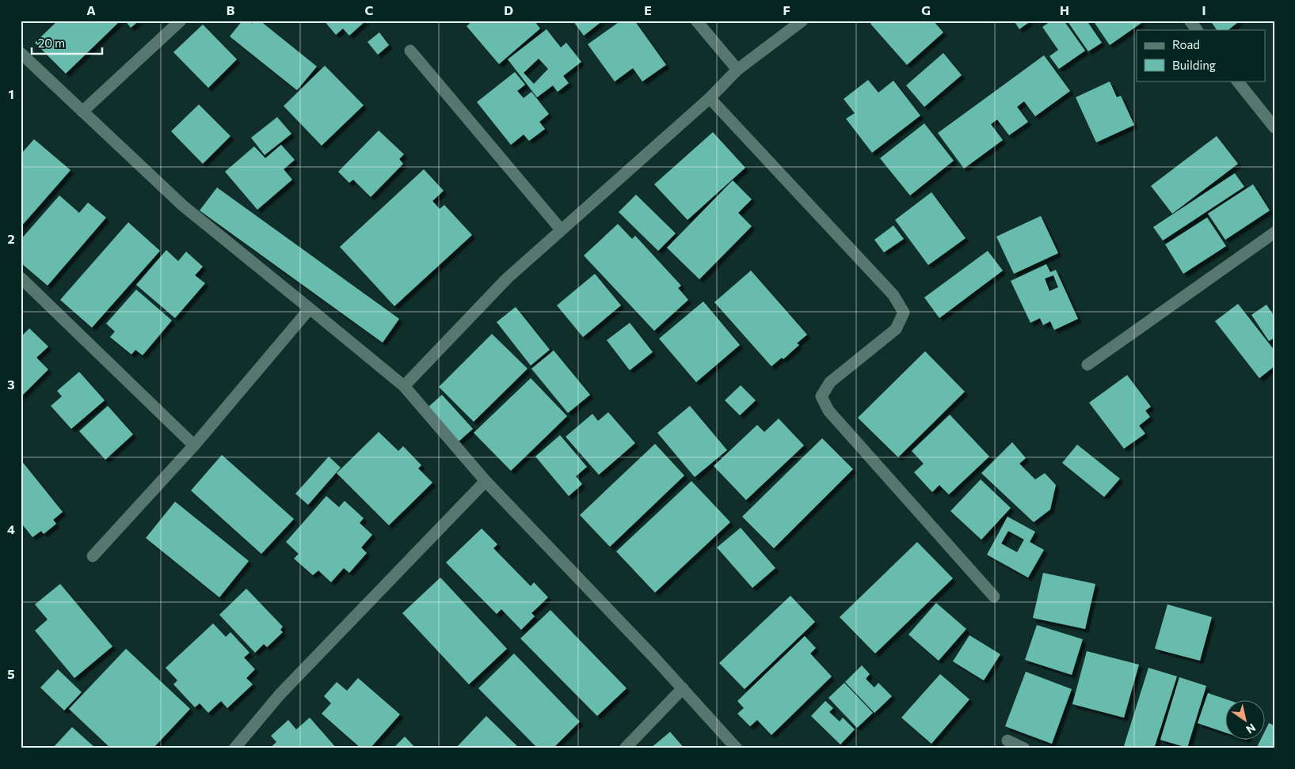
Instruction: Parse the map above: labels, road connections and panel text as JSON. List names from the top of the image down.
{
  "legend": ["Road", "Building"],
  "scale_bar": "20 m",
  "north": "bottom right",
  "grid": {
    "columns": [
      "A",
      "B",
      "C",
      "D",
      "E",
      "F",
      "G",
      "H",
      "I"
    ],
    "rows": [
      "1",
      "2",
      "3",
      "4",
      "5"
    ]
  }
}
